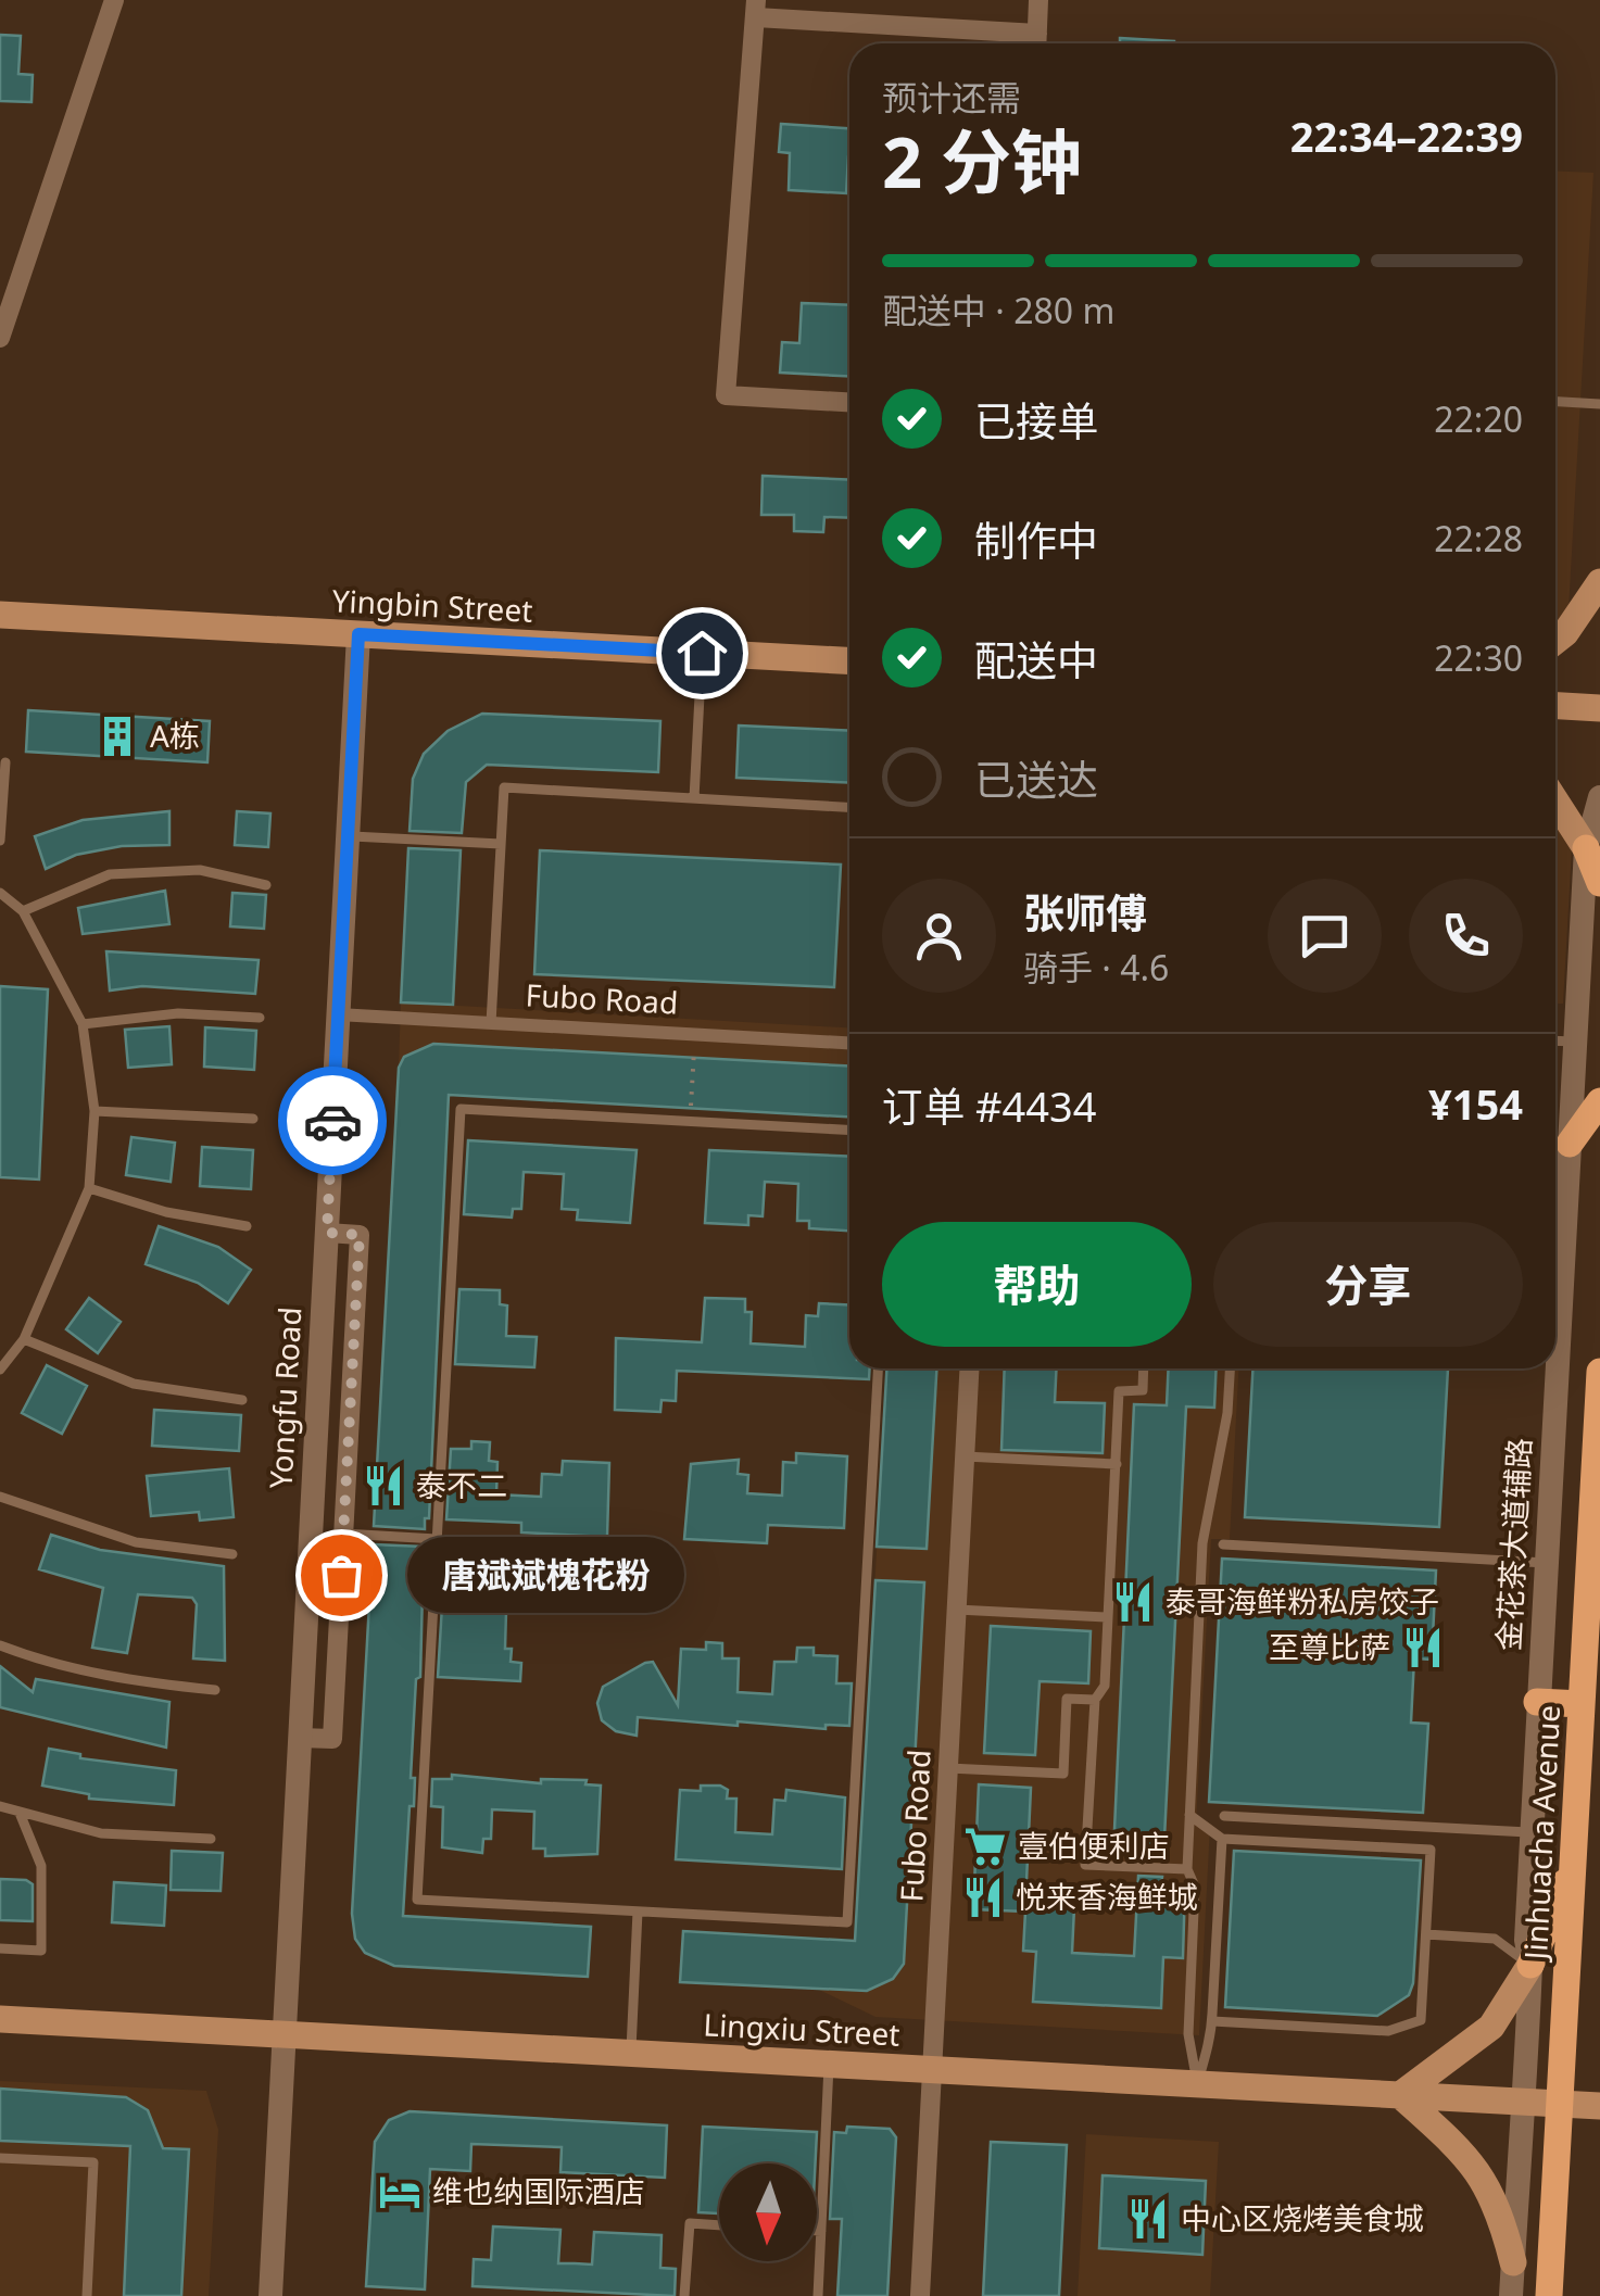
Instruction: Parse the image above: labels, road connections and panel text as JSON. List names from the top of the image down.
{
  "streets": {
    "main road": ["Yingbin Street", "Jinhuacha Avenue", "Lingxiu Street"],
    "street": ["Fubo Road", "Yongfu Road", "金花茶大道辅路"]
  },
  "crossings": [
    ["Yingbin Street", "Yongfu Road"],
    ["Fubo Road", "Yongfu Road"],
    ["Fubo Road", "Lingxiu Street"],
    ["Yongfu Road", "Lingxiu Street"],
    ["金花茶大道辅路", "Lingxiu Street"],
    ["Jinhuacha Avenue", "Lingxiu Street"]
  ],
  "places": {
    "building": ["A栋"],
    "restaurant": [
      "泰不二",
      "泰哥海鲜粉私房饺子",
      "至尊比萨",
      "悦来香海鲜城",
      "中心区烧烤美食城"
    ],
    "other": ["唐斌斌槐花粉"],
    "supermarket": ["壹伯便利店"],
    "hotel": ["维也纳国际酒店"]
  },
  "north": "bottom",
  "page": {
    "heading": ["2 分钟", "预计还需", "22:34–22:39"],
    "panel": [
      "张师傅",
      "骑手 · 4.6",
      "订单 #4434",
      "¥154"
    ],
    "bar": "配送中 · 280 m",
    "list": [
      ["已接单", "22:20"],
      ["制作中", "22:28"],
      ["配送中", "22:30"],
      "已送达"
    ],
    "buttons": ["帮助", "分享"],
    "bubble": "唐斌斌槐花粉"
  }
}
